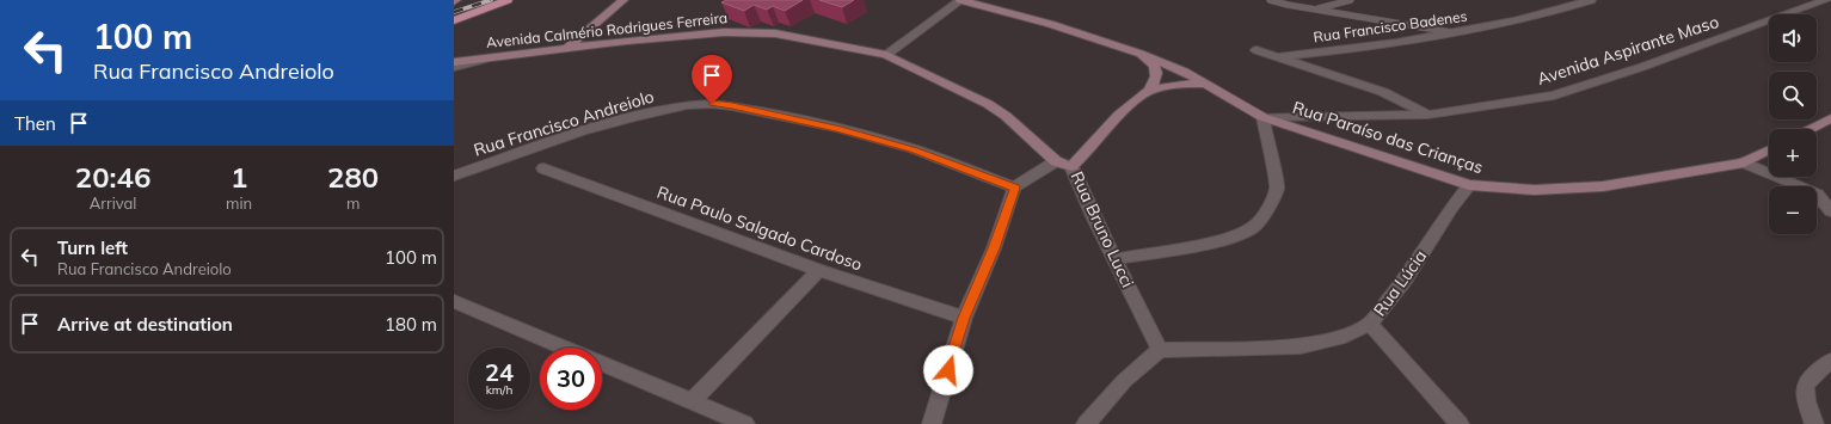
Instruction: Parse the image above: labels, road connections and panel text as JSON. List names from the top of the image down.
{
  "streets": {
    "street": [
      "Rua Francisco Badenes",
      "Avenida Calmério Rodrigues Ferreira",
      "Avenida Aspirante Maso",
      "Rua Francisco Andreiolo",
      "Rua Paraíso das Crianças",
      "Rua Paulo Salgado Cardoso",
      "Rua Bruno Lucci",
      "Rua Lúcia"
    ]
  },
  "crossings": [
    ["Rua Francisco Badenes", "Avenida Aspirante Maso"],
    ["Avenida Calmério Rodrigues Ferreira", "Rua Bruno Lucci"],
    ["Avenida Aspirante Maso", "Rua Paraíso das Crianças"],
    ["Rua Paraíso das Crianças", "Rua Lúcia"],
    ["Rua Bruno Lucci", "Rua Lúcia"]
  ],
  "page": {
    "turn": ["100 m", "Rua Francisco Andreiolo"],
    "map_buttons": ["+", "−"],
    "then": "Then",
    "eta": [
      "20:46",
      "Arrival",
      "1",
      "min",
      "280",
      "m"
    ],
    "list": [
      {
        "name": "Turn left",
        "note": "Rua Francisco Andreiolo",
        "value": "100 m"
      },
      {
        "name": "Arrive at destination",
        "value": "180 m"
      }
    ],
    "speed": "24 km/h",
    "limit": "30"
  }
}
